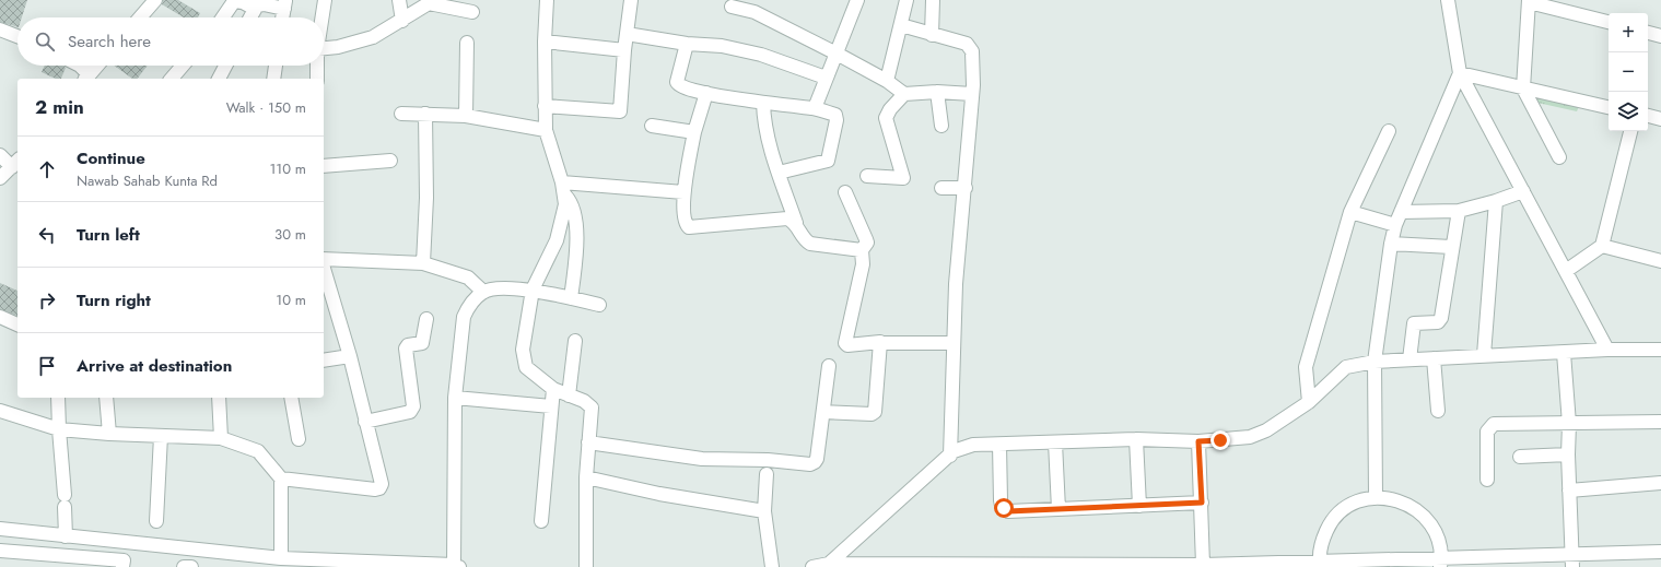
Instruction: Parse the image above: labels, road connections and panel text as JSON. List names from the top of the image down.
{
  "page": {
    "map_buttons": ["+", "−"],
    "search": "Search here",
    "heading": ["2 min", "Walk · 150 m"],
    "list": [
      ["Continue", "Nawab Sahab Kunta Rd", "110 m"],
      ["Turn left", "30 m"],
      ["Turn right", "10 m"],
      "Arrive at destination"
    ]
  }
}
